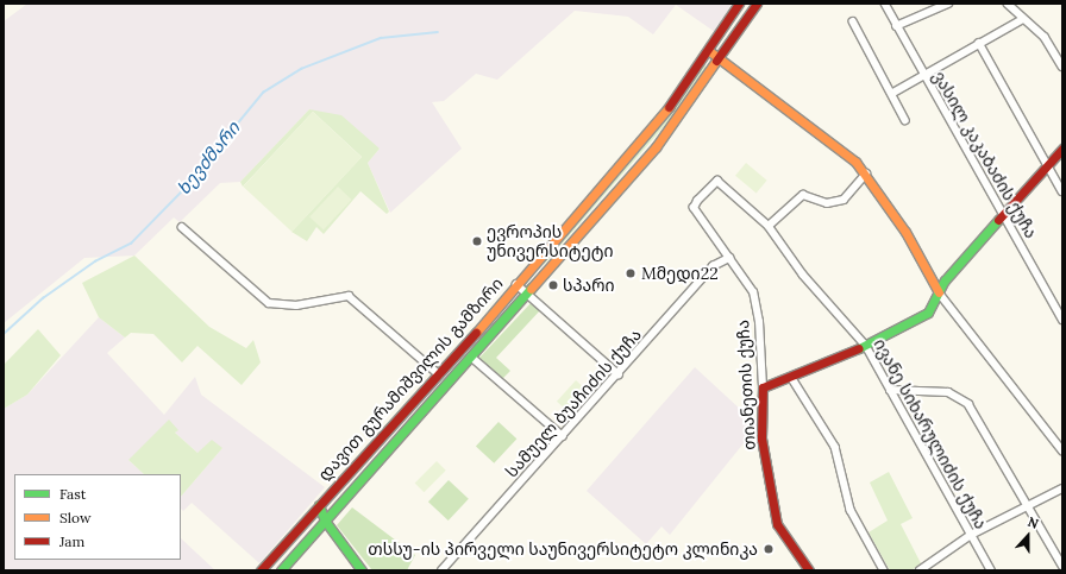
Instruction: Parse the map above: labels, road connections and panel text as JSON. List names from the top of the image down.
{
  "streets": {
    "main road": ["დავით გურამიშვილის გამზირი", "თიანეთის ქუჩა"],
    "street": ["ვასილ კაკაბაძის ქუჩა", "სამუელ ბუაჩიძის ქუჩა", "ივანე სიხარულიძის ქუჩა"]
  },
  "crossings": [
    ["თიანეთის ქუჩა", "სამუელ ბუაჩიძის ქუჩა"],
    ["თიანეთის ქუჩა", "ივანე სიხარულიძის ქუჩა"]
  ],
  "water": ["ხევძმარი"],
  "places": [
    "ევროპის უნივერსიტეტი",
    "Mმედი22",
    "სპარი",
    "თსსუ-ის პირველი საუნივერსიტეტო კლინიკა"
  ],
  "legend": ["Fast", "Slow", "Jam"],
  "north": "top"
}
